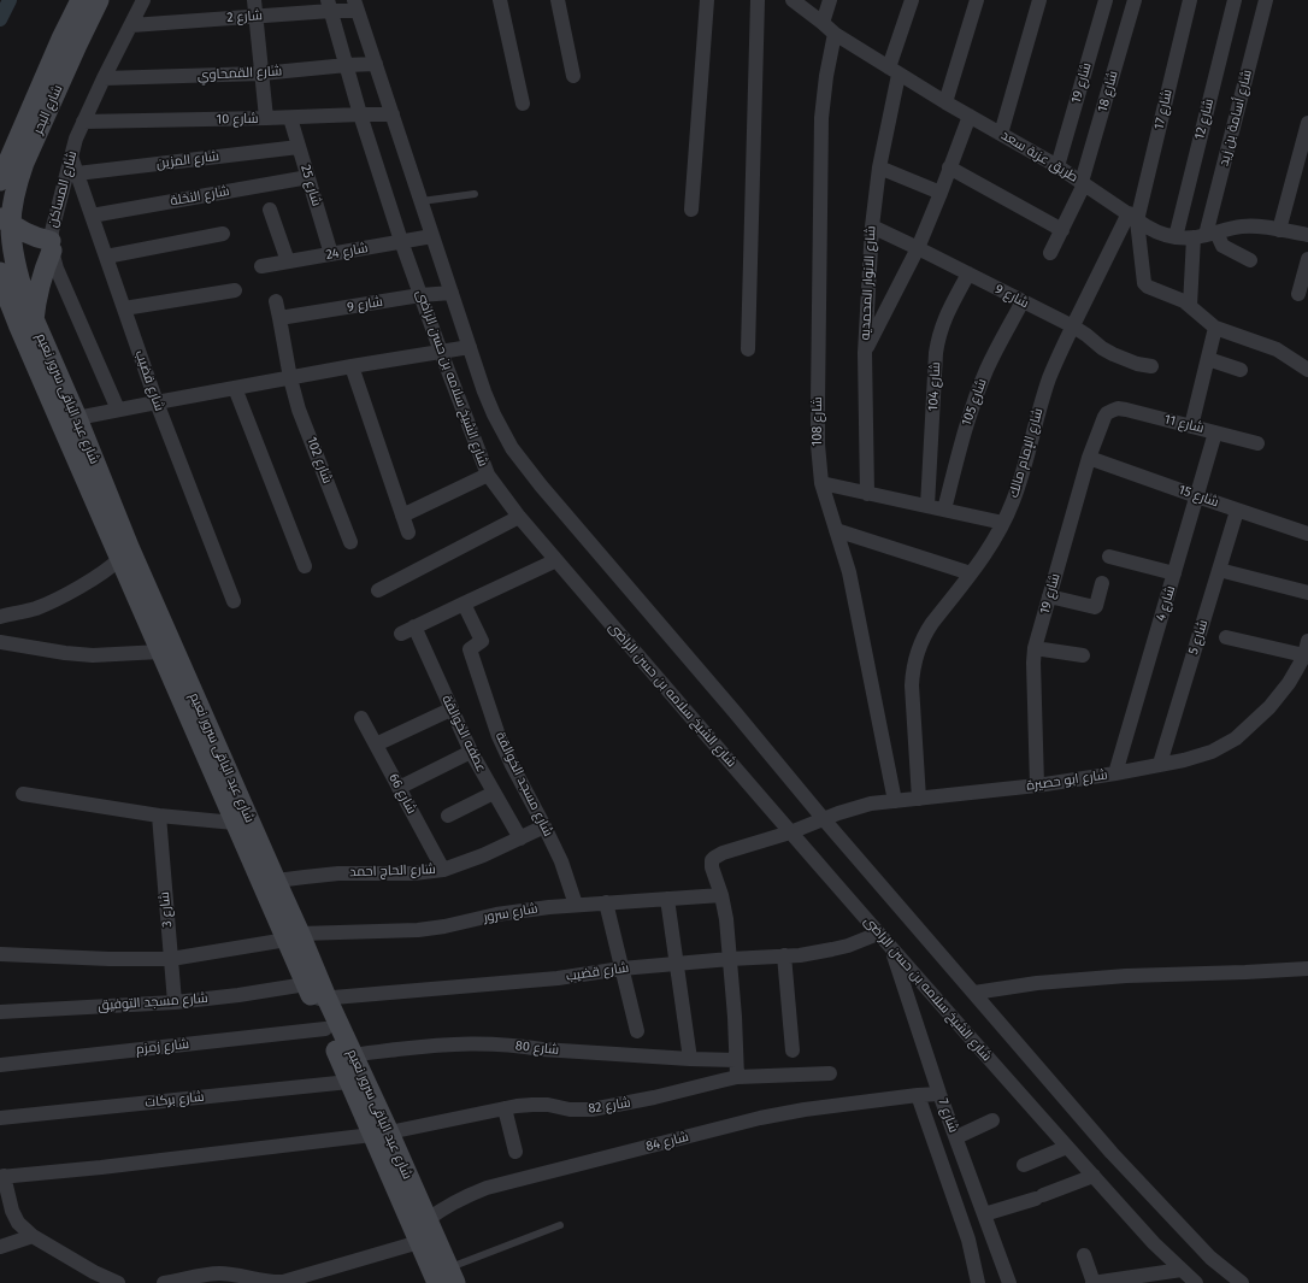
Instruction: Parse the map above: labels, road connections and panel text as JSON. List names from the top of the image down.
{
  "streets": {
    "street": [
      "شارع 2",
      "شارع القمحاوي",
      "شارع 19",
      "شارع 18",
      "شارع البحر",
      "شارع 17",
      "شارع أسامة بن زيد",
      "شارع 10",
      "شارع 12",
      "طريق عزبة سعد",
      "شارع المزين",
      "شارع 25",
      "شارع المساكن",
      "شارع النخلة",
      "شارع 24",
      "شارع الانوار المحمديه",
      "شارع 9",
      "شارع الشيخ سلامه بن حسن الراضى",
      "شارع قضيب",
      "شارع 104",
      "شارع عبد الباقى سرور نعيم",
      "شارع 105",
      "شارع 108",
      "شارع 11",
      "شارع الإمام مالك",
      "شارع 102",
      "شارع 15",
      "شارع 4",
      "شارع 5",
      "عطفه الخوالقة",
      "شارع ابو حصيرة",
      "شارع مسجد الخوالقة",
      "شارع 66",
      "شارع الحاج احمد",
      "شارع 3",
      "شارع سرور",
      "شارع مسجد التوفيق",
      "شارع زمزم",
      "شارع 80",
      "شارع بركات",
      "شارع 82",
      "شارع 7",
      "شارع 84"
    ]
  },
  "crossings": [
    ["شارع 2", "شارع المساكن"],
    ["شارع 2", "شارع الشيخ سلامه بن حسن الراضى"],
    ["شارع القمحاوي", "شارع المساكن"],
    ["شارع القمحاوي", "شارع الشيخ سلامه بن حسن الراضى"],
    ["شارع 19", "طريق عزبة سعد"],
    ["شارع 19", "شارع 11"],
    ["شارع 19", "شارع 15"],
    ["شارع 19", "شارع ابو حصيرة"],
    ["شارع 18", "طريق عزبة سعد"],
    ["شارع البحر", "شارع عبد الباقى سرور نعيم"],
    ["شارع 17", "طريق عزبة سعد"],
    ["شارع 17", "شارع الإمام مالك"],
    ["شارع أسامة بن زيد", "طريق عزبة سعد"],
    ["شارع 10", "شارع 25"],
    ["شارع 10", "شارع المساكن"],
    ["شارع 10", "شارع الشيخ سلامه بن حسن الراضى"],
    ["شارع 12", "طريق عزبة سعد"],
    ["طريق عزبة سعد", "شارع الانوار المحمديه"],
    ["طريق عزبة سعد", "شارع 108"],
    ["طريق عزبة سعد", "شارع الإمام مالك"],
    ["شارع المزين", "شارع 25"],
    ["شارع المزين", "شارع قضيب"],
    ["شارع 25", "شارع النخلة"],
    ["شارع 25", "شارع 24"],
    ["شارع المساكن", "شارع قضيب"],
    ["شارع النخلة", "شارع قضيب"],
    ["شارع 24", "شارع الشيخ سلامه بن حسن الراضى"],
    ["شارع الانوار المحمديه", "شارع 9"],
    ["شارع 9", "شارع الشيخ سلامه بن حسن الراضى"],
    ["شارع 9", "شارع 104"],
    ["شارع 9", "شارع 105"],
    ["شارع 9", "شارع الإمام مالك"],
    ["شارع 9", "شارع 102"],
    ["شارع الشيخ سلامه بن حسن الراضى", "شارع قضيب"],
    ["شارع الشيخ سلامه بن حسن الراضى", "شارع ابو حصيرة"],
    ["شارع الشيخ سلامه بن حسن الراضى", "شارع 7"],
    ["شارع قضيب", "شارع عبد الباقى سرور نعيم"],
    ["شارع قضيب", "شارع مسجد التوفيق"],
    ["شارع عبد الباقى سرور نعيم", "شارع الحاج احمد"],
    ["شارع عبد الباقى سرور نعيم", "شارع سرور"],
    ["شارع عبد الباقى سرور نعيم", "شارع مسجد التوفيق"],
    ["شارع عبد الباقى سرور نعيم", "شارع زمزم"],
    ["شارع عبد الباقى سرور نعيم", "شارع 80"],
    ["شارع عبد الباقى سرور نعيم", "شارع بركات"],
    ["شارع عبد الباقى سرور نعيم", "شارع 82"],
    ["شارع عبد الباقى سرور نعيم", "شارع 84"],
    ["شارع 108", "شارع ابو حصيرة"],
    ["شارع 11", "شارع 4"],
    ["شارع الإمام مالك", "شارع ابو حصيرة"],
    ["شارع 15", "شارع 4"],
    ["شارع 15", "شارع 5"],
    ["شارع 4", "شارع ابو حصيرة"],
    ["شارع 5", "شارع ابو حصيرة"],
    ["عطفه الخوالقة", "شارع مسجد الخوالقة"],
    ["عطفه الخوالقة", "شارع الحاج احمد"],
    ["شارع ابو حصيرة", "شارع سرور"],
    ["شارع مسجد الخوالقة", "شارع الحاج احمد"],
    ["شارع مسجد الخوالقة", "شارع سرور"],
    ["شارع 66", "شارع الحاج احمد"],
    ["شارع 3", "شارع سرور"],
    ["شارع 3", "شارع مسجد التوفيق"],
    ["شارع 7", "شارع 84"]
  ]
}
